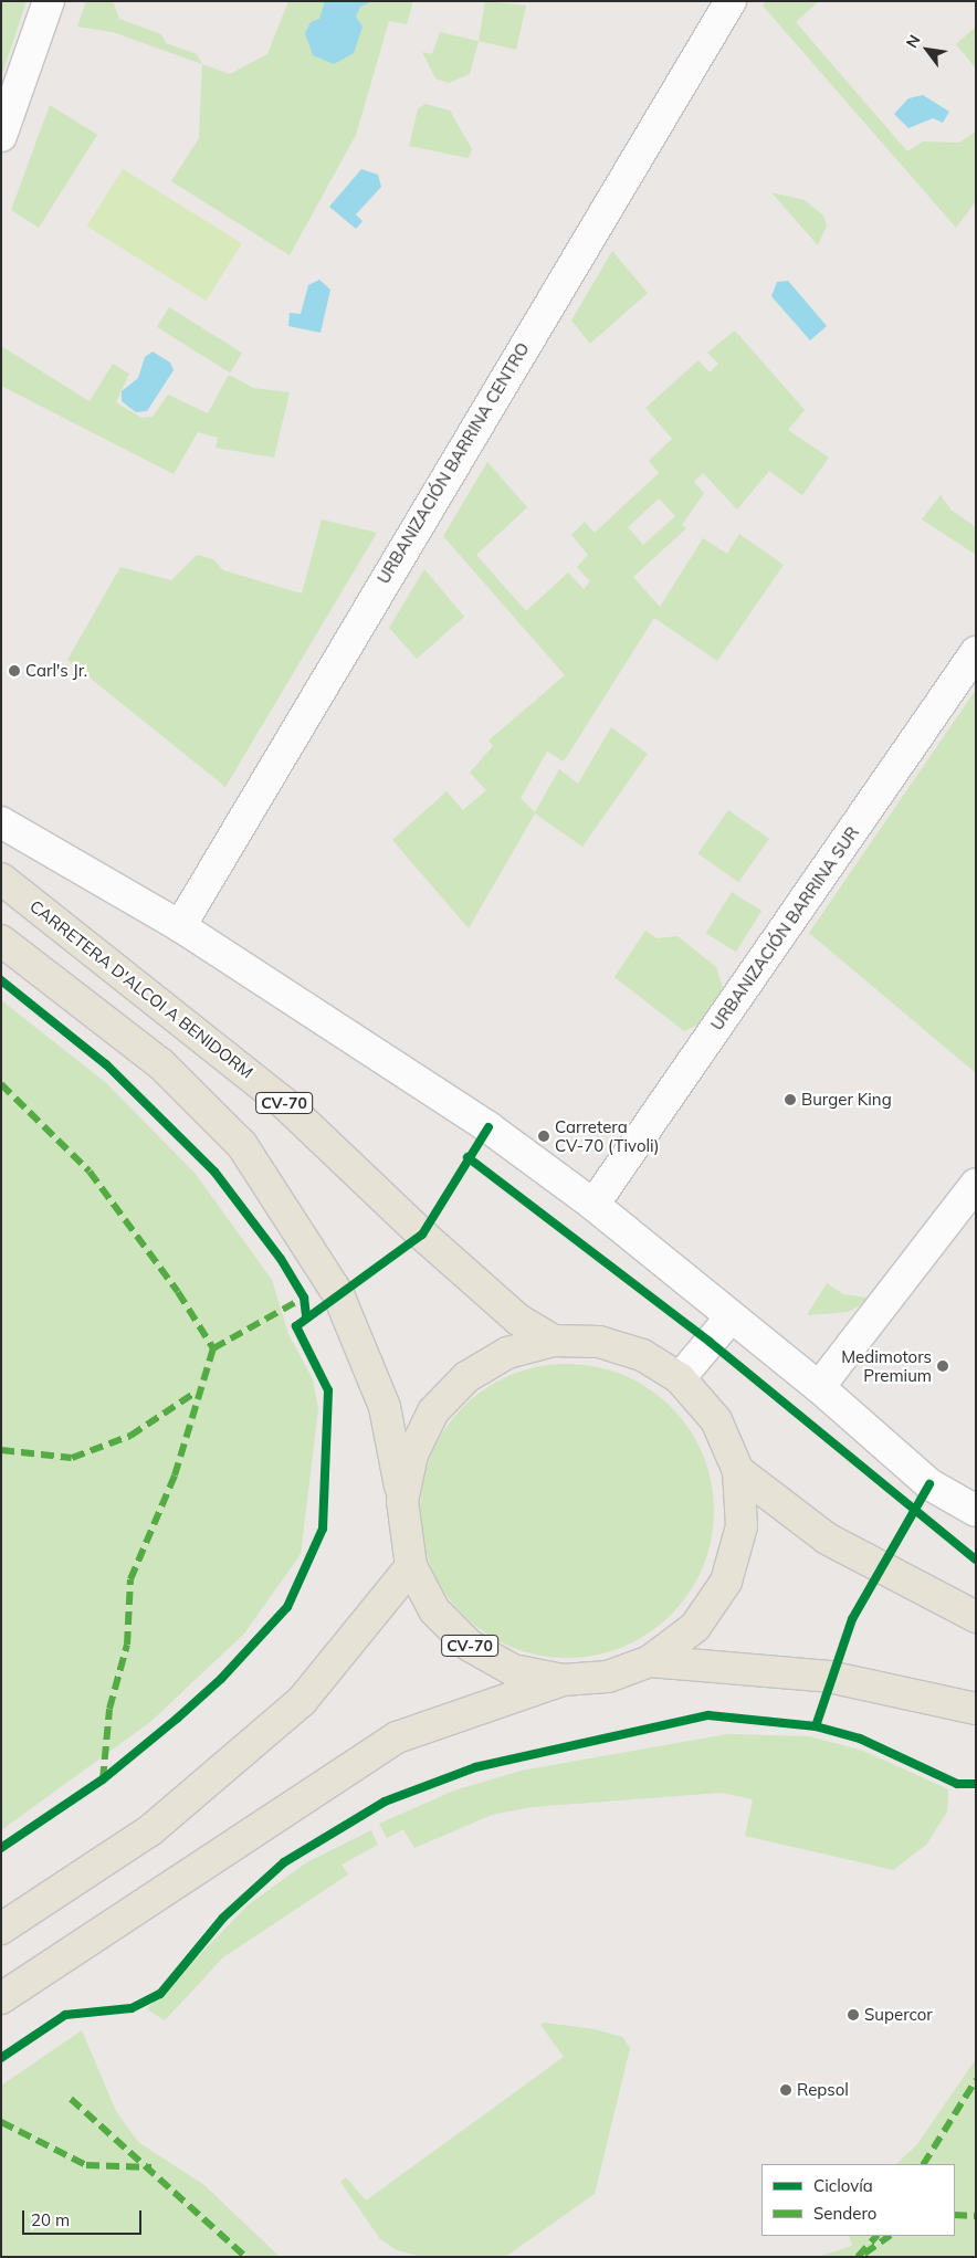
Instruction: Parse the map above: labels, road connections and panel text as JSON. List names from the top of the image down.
{
  "streets": {
    "main road": ["CARRETERA D'ALCOI A BENIDORM", "CV-70"],
    "street": ["URBANIZACIÓN BARRINA CENTRO", "URBANIZACIÓN BARRINA SUR"]
  },
  "crossings": [
    ["CARRETERA D'ALCOI A BENIDORM", "CV-70"]
  ],
  "places": [
    "Carl's Jr.",
    "Burger King",
    "Carretera CV-70 (Tivoli)",
    "Medimotors Premium",
    "Supercor",
    "Repsol"
  ],
  "legend": ["Ciclovía", "Sendero"],
  "scale_bar": "20 m",
  "north": "top left"
}
